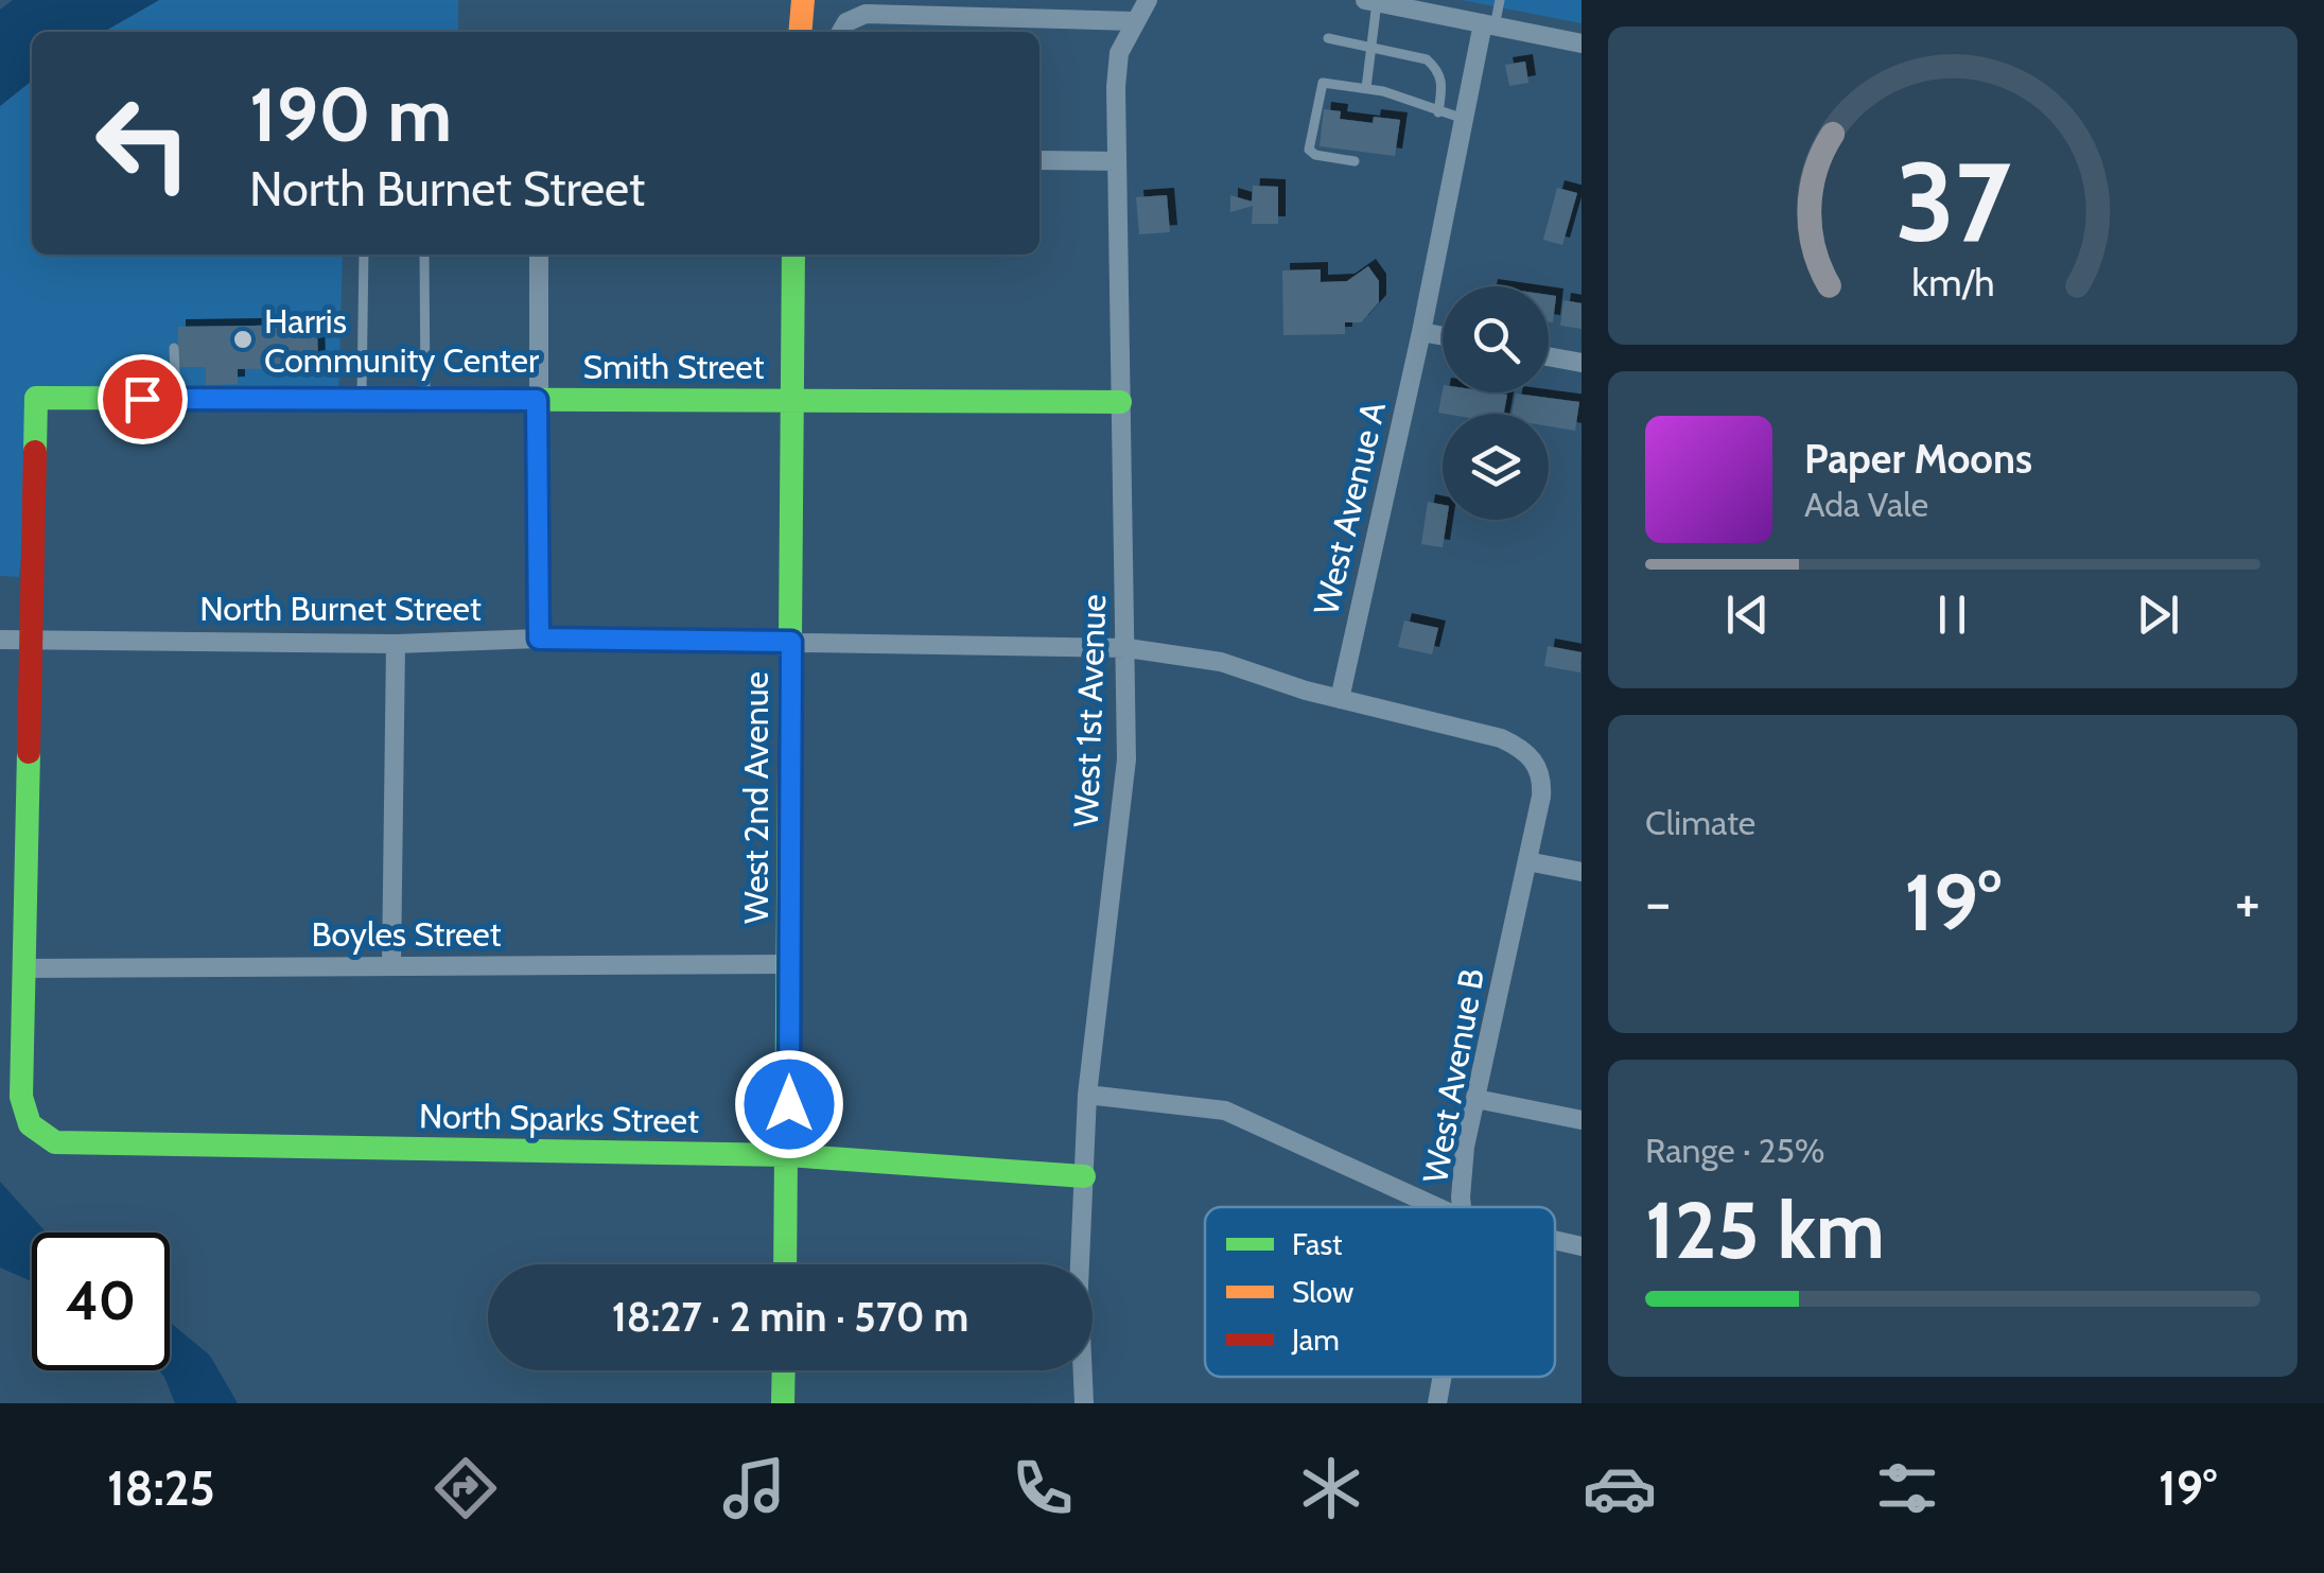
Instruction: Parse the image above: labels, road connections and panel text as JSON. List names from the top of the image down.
{
  "streets": {
    "street": [
      "Smith Street",
      "West Avenue A",
      "North Burnet Street",
      "West 1st Avenue",
      "West 2nd Avenue",
      "Boyles Street",
      "West Avenue B",
      "North Sparks Street"
    ]
  },
  "crossings": [
    ["Smith Street", "North Burnet Street"],
    ["Smith Street", "West 1st Avenue"],
    ["Smith Street", "West 2nd Avenue"],
    ["West Avenue A", "North Burnet Street"],
    ["North Burnet Street", "West 1st Avenue"],
    ["North Burnet Street", "West 2nd Avenue"],
    ["North Burnet Street", "West Avenue B"],
    ["West 1st Avenue", "North Sparks Street"],
    ["West 2nd Avenue", "Boyles Street"],
    ["West 2nd Avenue", "North Sparks Street"],
    ["Boyles Street", "North Sparks Street"]
  ],
  "places": ["Harris Community Center"],
  "legend": ["Fast", "Slow", "Jam"],
  "page": {
    "turn": ["190 m", "North Burnet Street"],
    "song": ["Paper Moons", "Ada Vale"],
    "tile": [
      "Climate",
      ["Range · 25%", "125 km"]
    ],
    "heat": ["−", "19°", "+"],
    "limit": "40",
    "trip": "18:27 · 2 min · 570 m",
    "tabs": ["18:25", "19°"],
    "gauge": ["37", "km/h"]
  }
}
